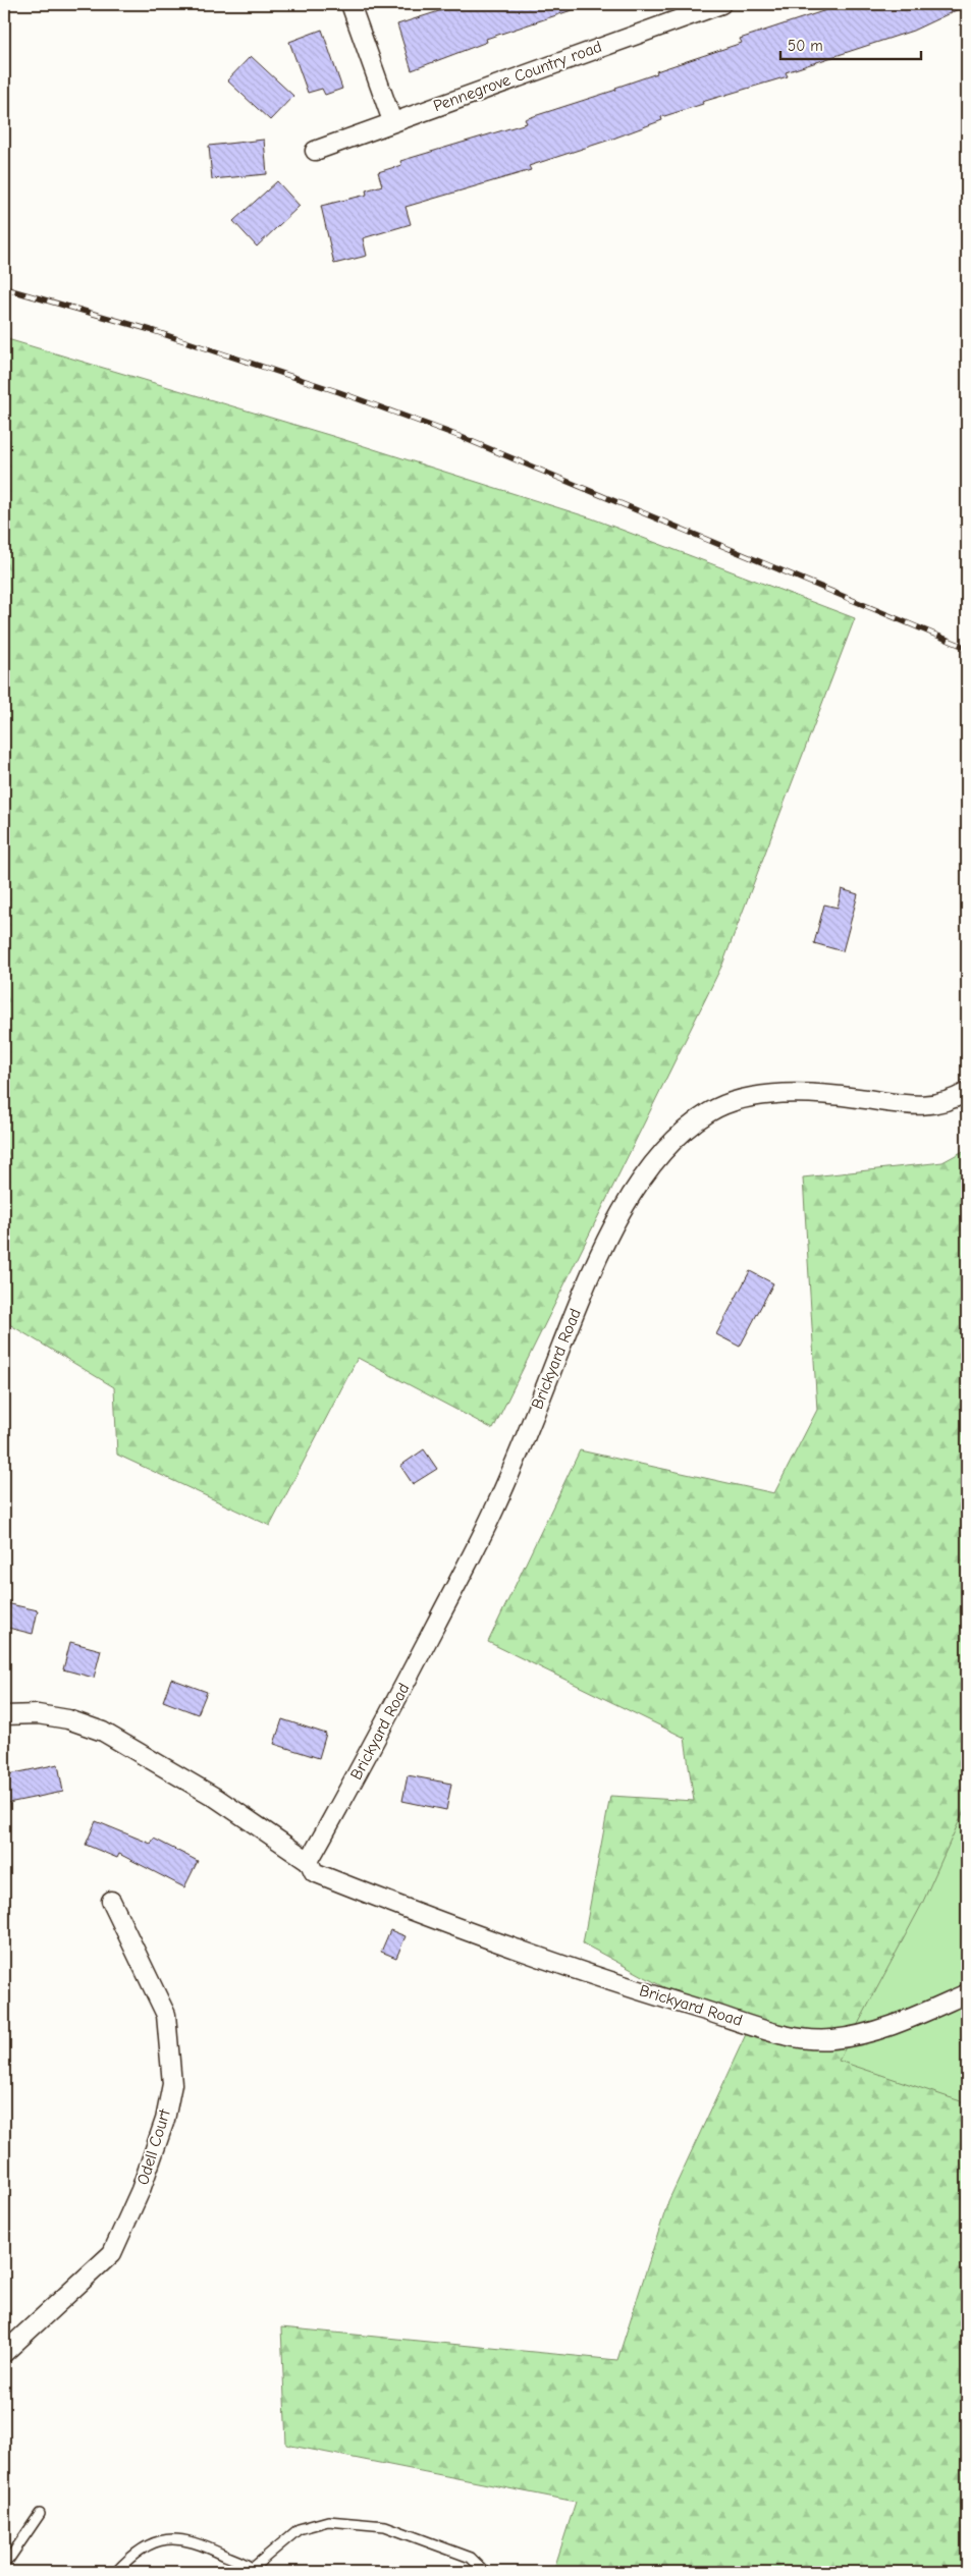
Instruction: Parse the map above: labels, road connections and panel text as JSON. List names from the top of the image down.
{
  "streets": {
    "street": ["Pennegrove Country road", "Brickyard Road", "Odell Court"]
  },
  "scale_bar": "50 m"
}
